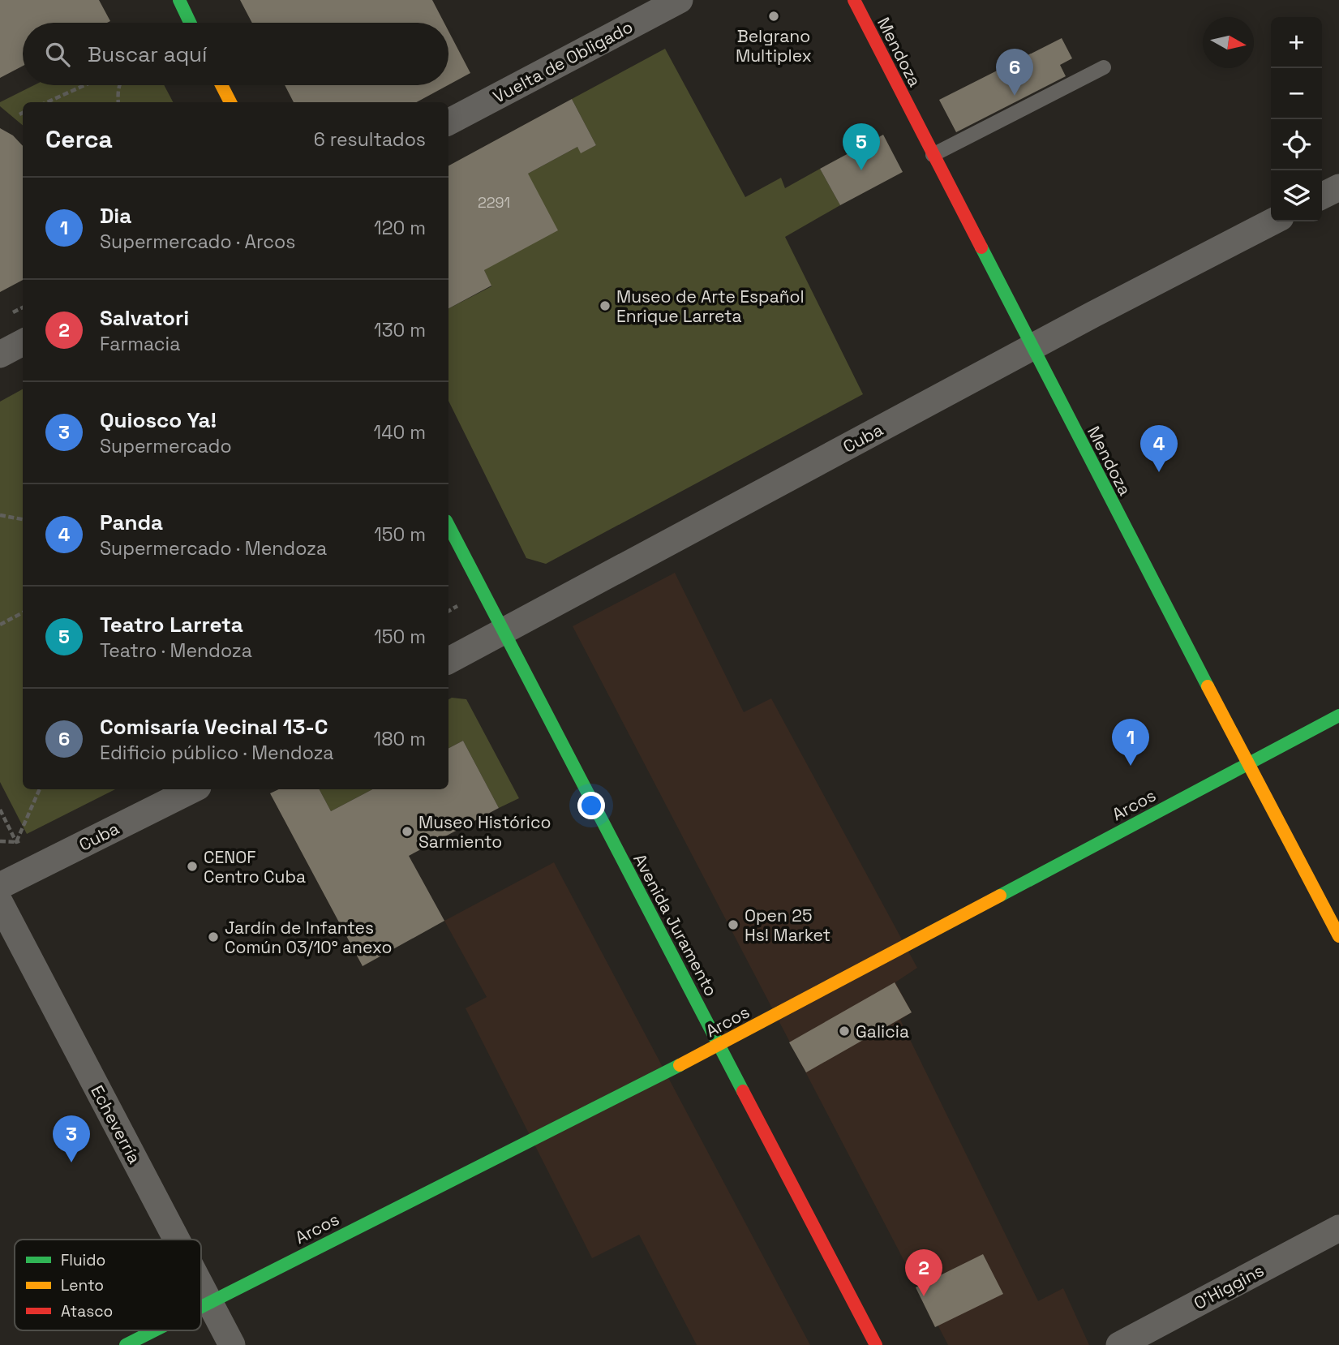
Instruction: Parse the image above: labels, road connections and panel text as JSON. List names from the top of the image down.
{
  "streets": {
    "street": [
      "Mendoza",
      "Vuelta de Obligado",
      "Cuba",
      "Arcos",
      "Avenida Juramento",
      "Echeverría",
      "O'Higgins"
    ]
  },
  "crossings": [
    ["Mendoza", "Cuba"],
    ["Mendoza", "Arcos"],
    ["Cuba", "Avenida Juramento"],
    ["Arcos", "Avenida Juramento"],
    ["Arcos", "Echeverría"]
  ],
  "places": [
    "Belgrano Multiplex",
    "Museo de Arte Español Enrique Larreta",
    "Museo Histórico Sarmiento",
    "CENOF Centro Cuba",
    "Open 25 Hs! Market",
    "Jardín de Infantes Común 03/10° anexo",
    "Galicia"
  ],
  "house_numbers": ["2291"],
  "legend": ["Fluido", "Lento", "Atasco"],
  "north": "right",
  "page": {
    "map_buttons": ["+", "−"],
    "search": "Buscar aquí",
    "pins": [
      "6",
      "5",
      "4",
      "1",
      "3",
      "2"
    ],
    "heading": ["Cerca", "6 resultados"],
    "list": [
      {
        "mark": "1",
        "name": "Dia",
        "note": "Supermercado · Arcos",
        "value": "120 m"
      },
      {
        "mark": "2",
        "name": "Salvatori",
        "note": "Farmacia",
        "value": "130 m"
      },
      {
        "mark": "3",
        "name": "Quiosco Ya!",
        "note": "Supermercado",
        "value": "140 m"
      },
      {
        "mark": "4",
        "name": "Panda",
        "note": "Supermercado · Mendoza",
        "value": "150 m"
      },
      {
        "mark": "5",
        "name": "Teatro Larreta",
        "note": "Teatro · Mendoza",
        "value": "150 m"
      },
      {
        "mark": "6",
        "name": "Comisaría Vecinal 13-C",
        "note": "Edificio público · Mendoza",
        "value": "180 m"
      }
    ]
  }
}
